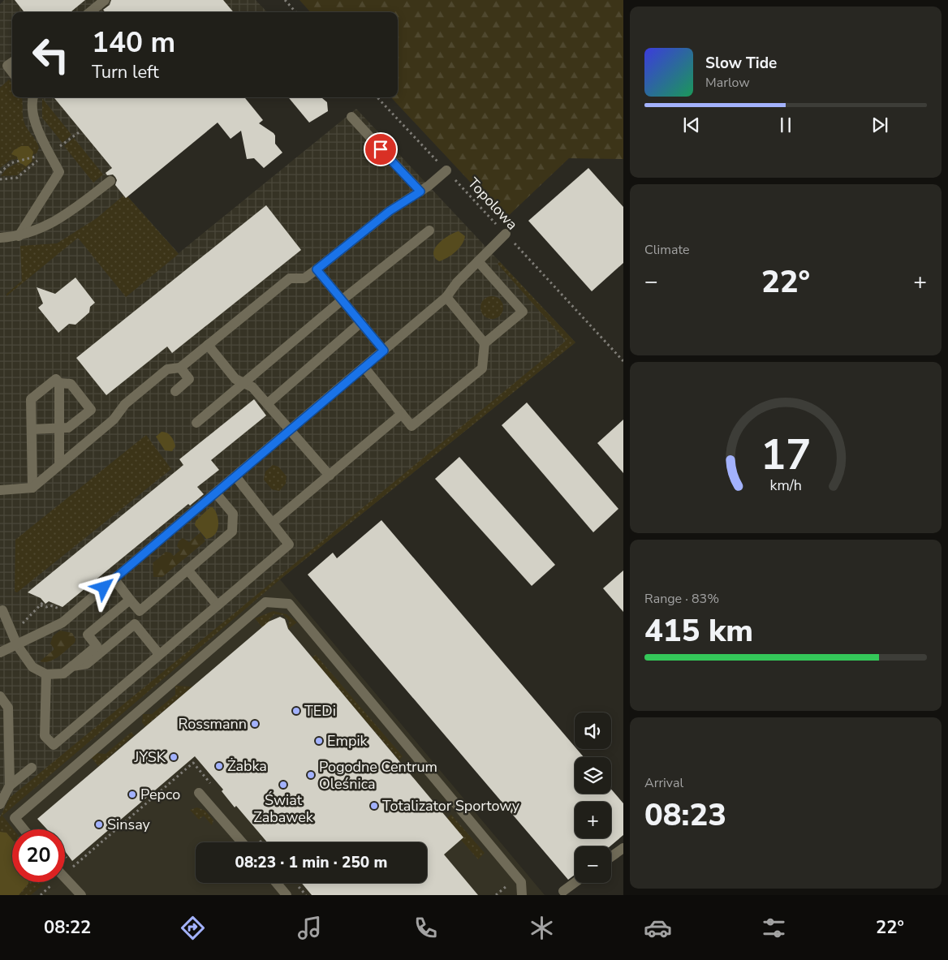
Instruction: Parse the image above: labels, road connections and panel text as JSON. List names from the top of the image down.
{
  "streets": {
    "path": ["Topolowa"]
  },
  "places": [
    "TEDi",
    "Rossmann",
    "Empik",
    "JYSK",
    "Żabka",
    "Pogodne Centrum Oleśnica",
    "Świat Zabawek",
    "Pepco",
    "Totalizator Sportowy",
    "Sinsay"
  ],
  "page": {
    "turn": ["140 m", "Turn left"],
    "song": ["Slow Tide", "Marlow"],
    "tile": [
      "Climate",
      ["Range · 83%", "415 km"],
      ["Arrival", "08:23"]
    ],
    "heat": ["−", "22°", "+"],
    "map_buttons": ["+", "−"],
    "limit": "20",
    "trip": "08:23 · 1 min · 250 m",
    "tabs": ["08:22", "22°"],
    "gauge": ["17", "km/h"]
  }
}
